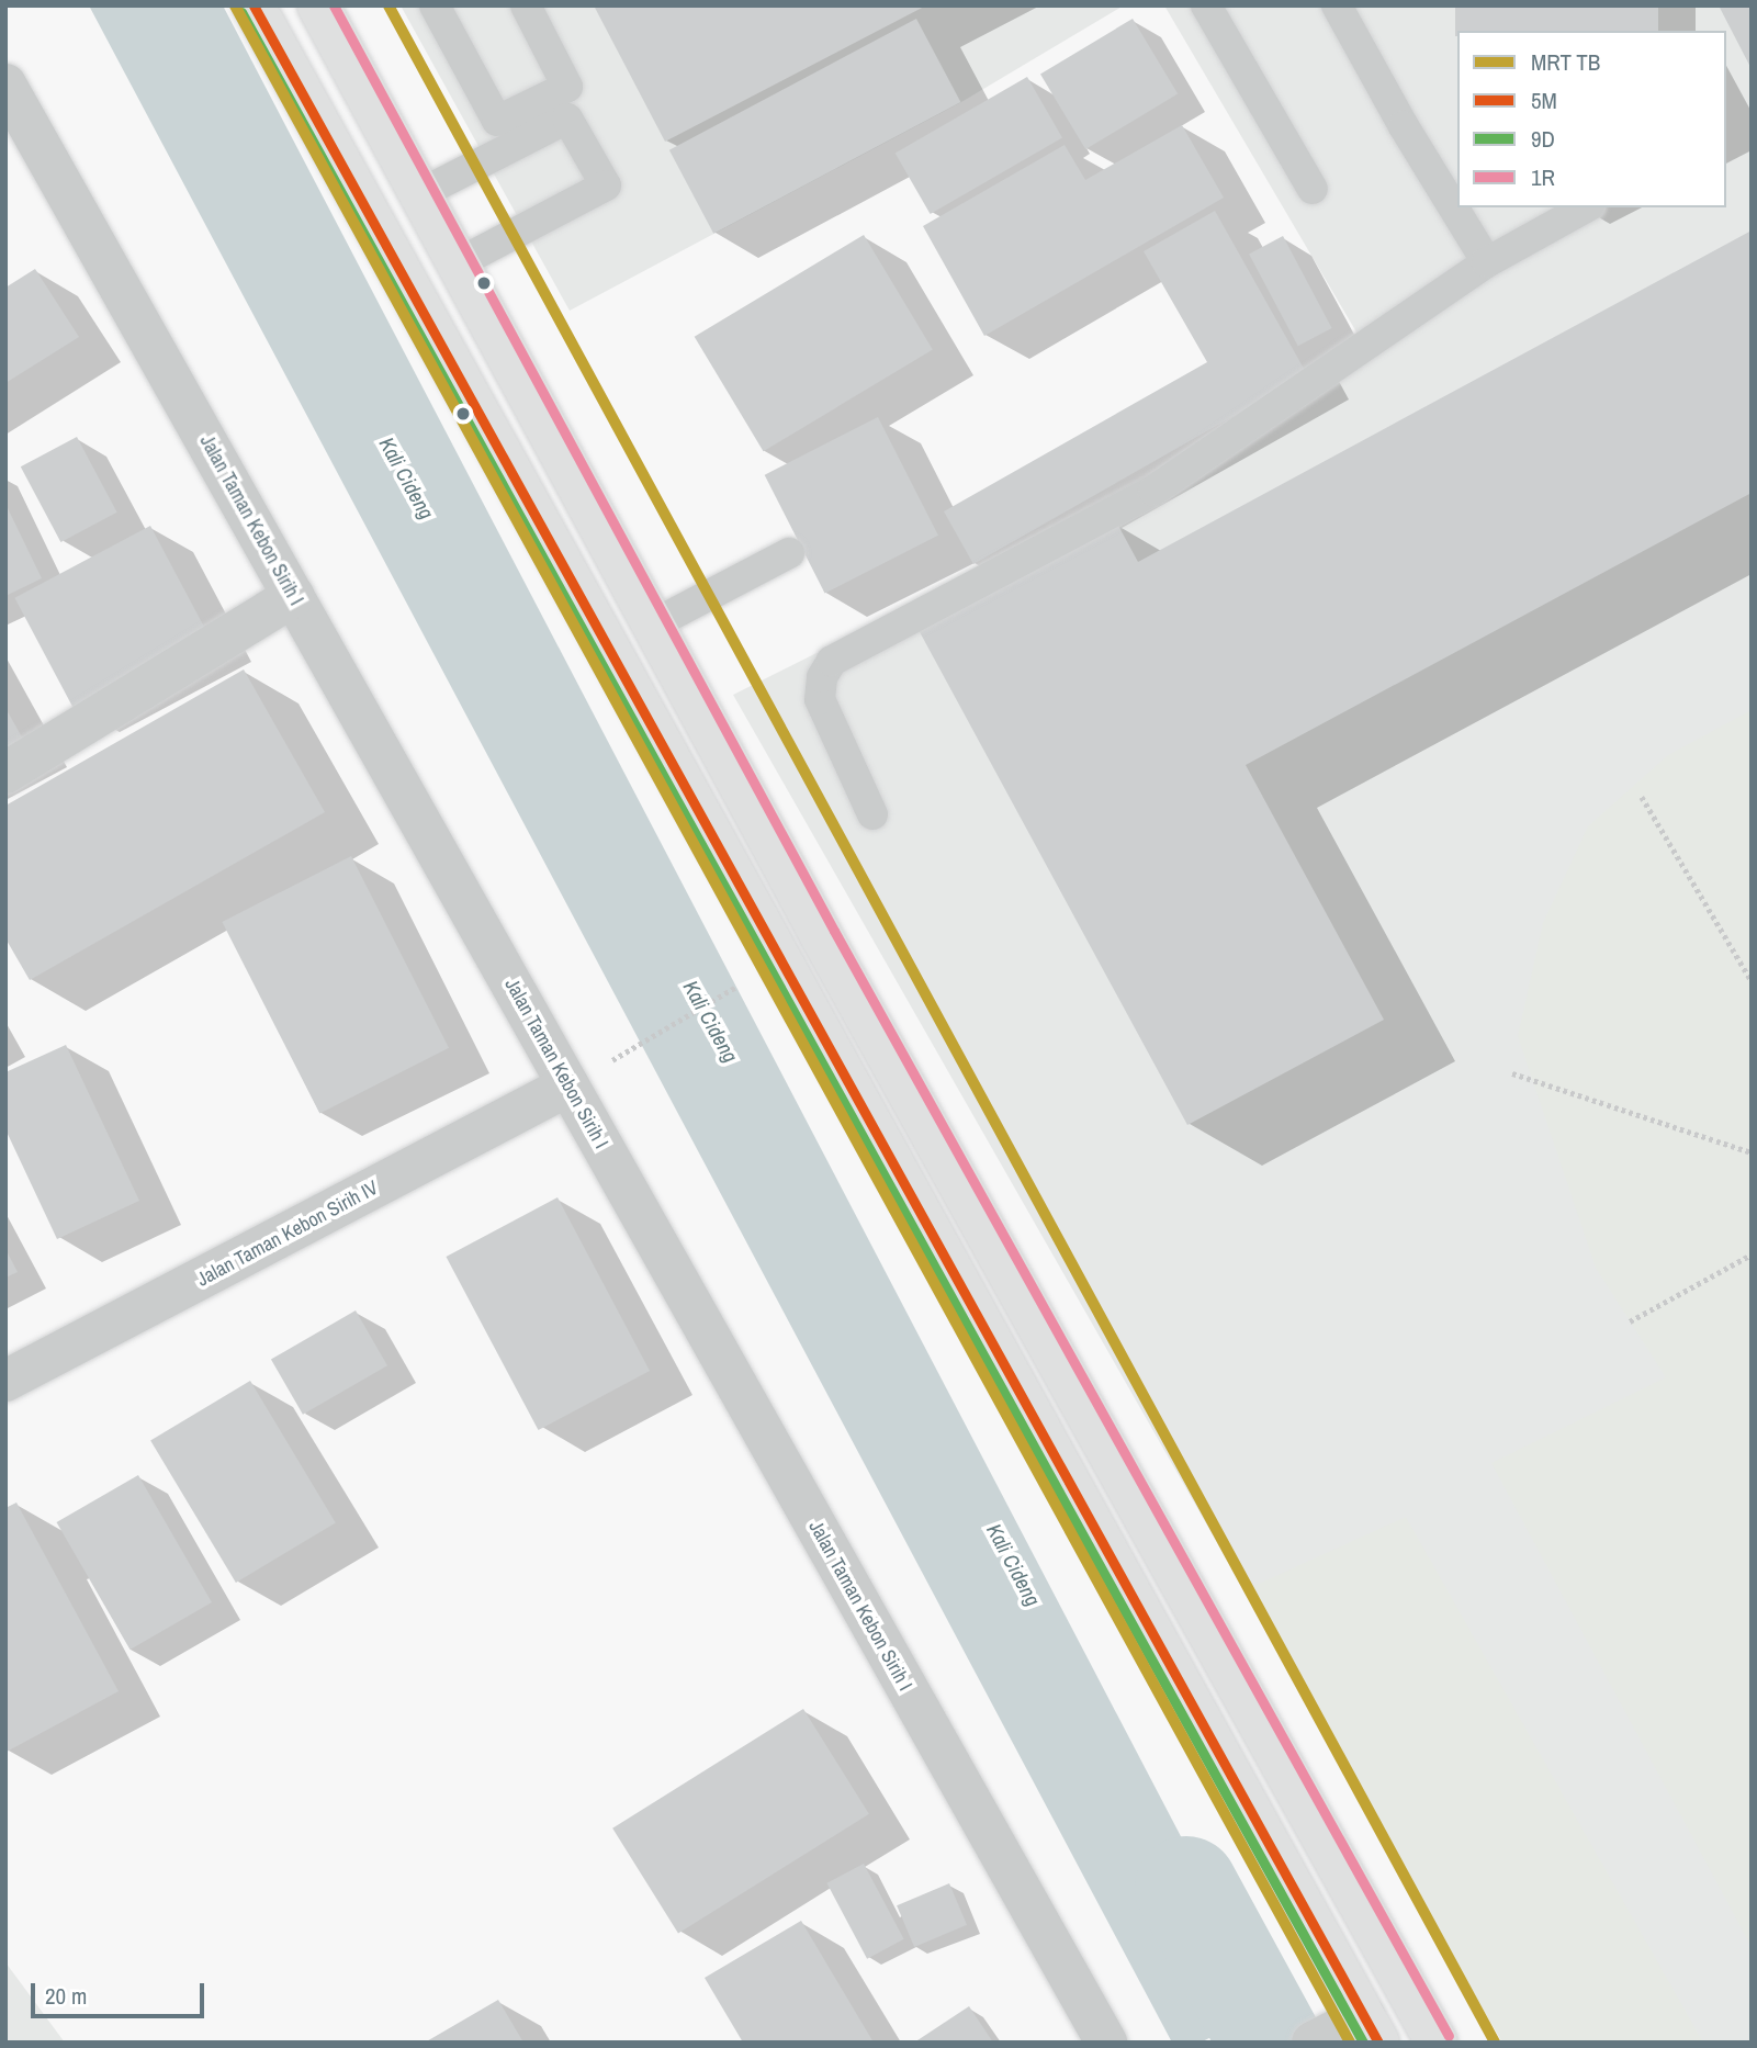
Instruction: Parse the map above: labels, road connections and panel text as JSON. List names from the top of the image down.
{
  "streets": {
    "street": ["Jalan Taman Kebon Sirih I", "Jalan Taman Kebon Sirih IV"]
  },
  "crossings": [
    ["Jalan Taman Kebon Sirih I", "Jalan Taman Kebon Sirih IV"]
  ],
  "water": ["Kali Cideng"],
  "lines": [
    "metro line TB",
    "transit line 5M",
    "transit line 1R",
    "transit line 9D"
  ],
  "legend": [
    "MRT TB",
    "5M",
    "9D",
    "1R"
  ],
  "scale_bar": "20 m"
}
